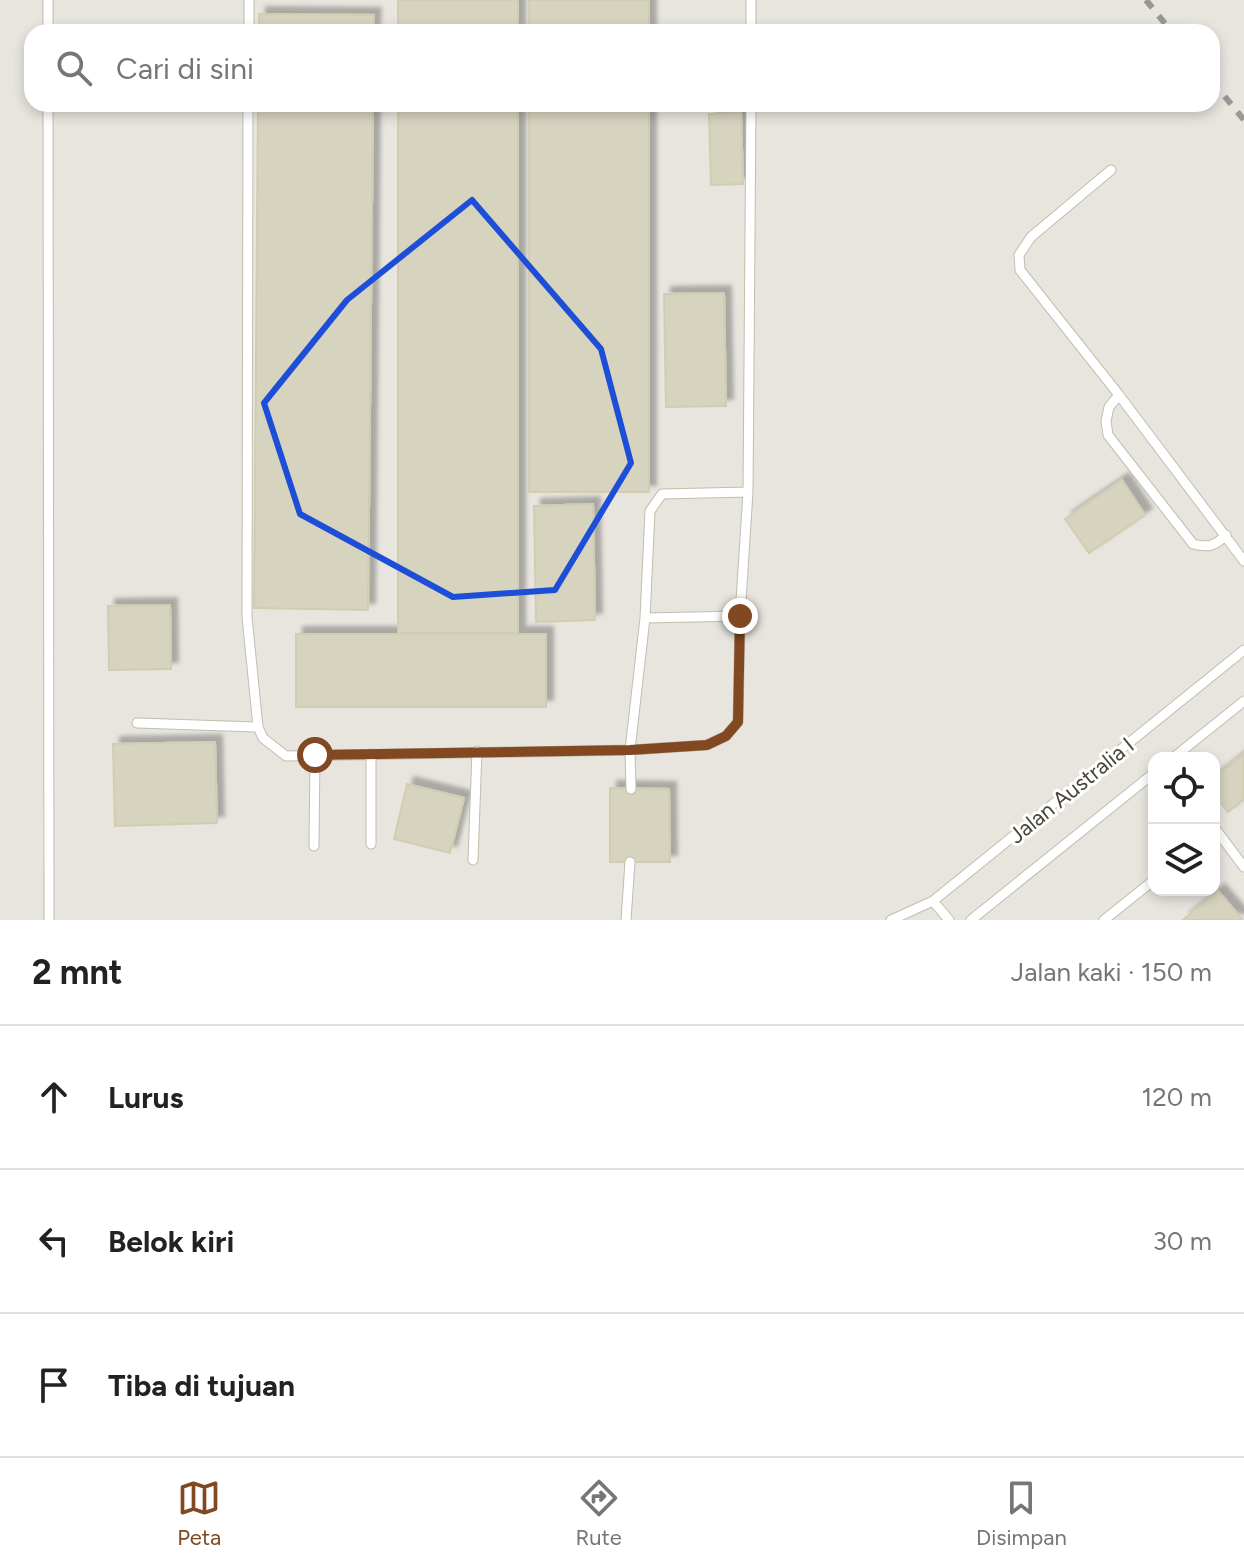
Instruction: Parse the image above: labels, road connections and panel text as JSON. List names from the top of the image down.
{
  "streets": {
    "lane": ["Jalan Australia I"]
  },
  "page": {
    "search": "Cari di sini",
    "heading": ["2 mnt", "Jalan kaki · 150 m"],
    "list": [
      ["Lurus", "120 m"],
      ["Belok kiri", "30 m"],
      "Tiba di tujuan"
    ],
    "nav": ["Peta", "Rute", "Disimpan"]
  }
}
